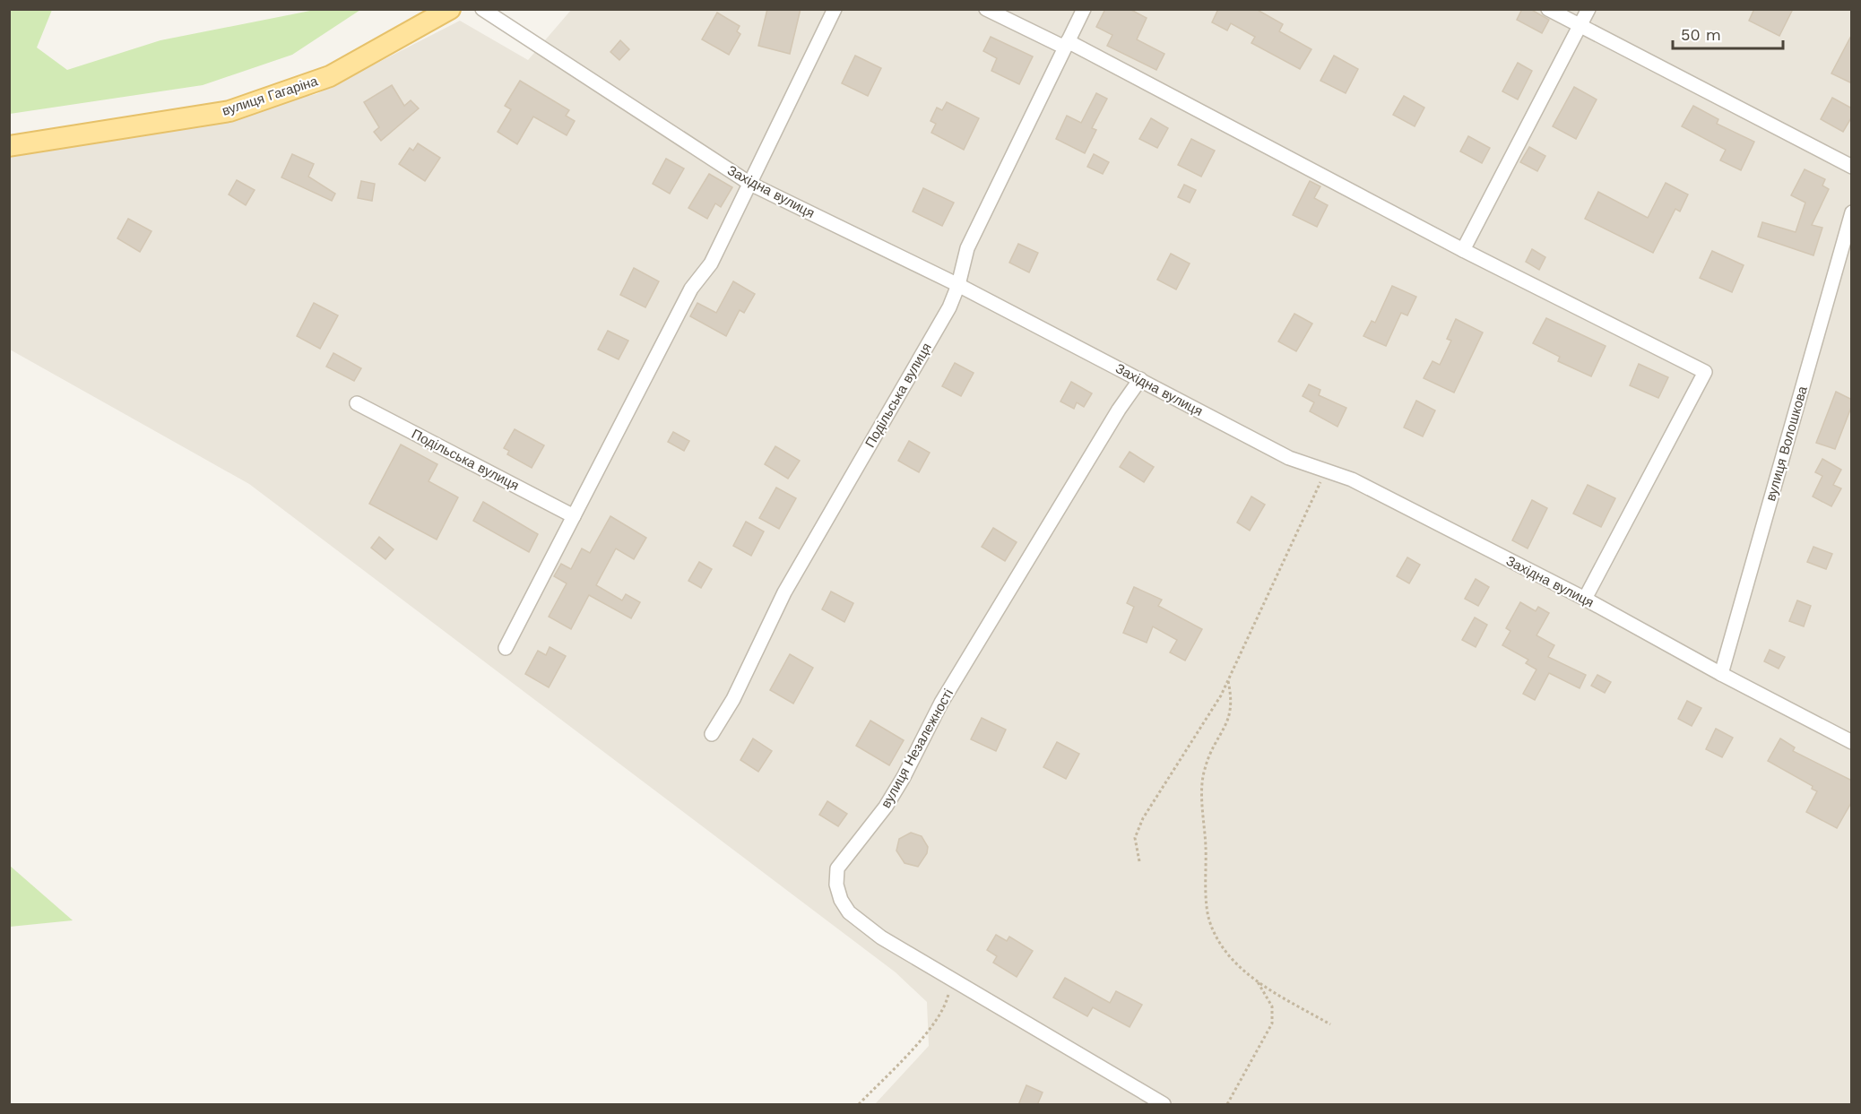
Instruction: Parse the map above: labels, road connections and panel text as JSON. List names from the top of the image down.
{
  "streets": {
    "main road": ["вулиця Гагаріна"],
    "street": [
      "Західна вулиця",
      "Подільська вулиця",
      "вулиця Волошкова",
      "вулиця Незалежності"
    ]
  },
  "crossings": [
    ["Західна вулиця", "Подільська вулиця"],
    ["Західна вулиця", "вулиця Волошкова"],
    ["Західна вулиця", "вулиця Незалежності"]
  ],
  "scale_bar": "50 m"
}
